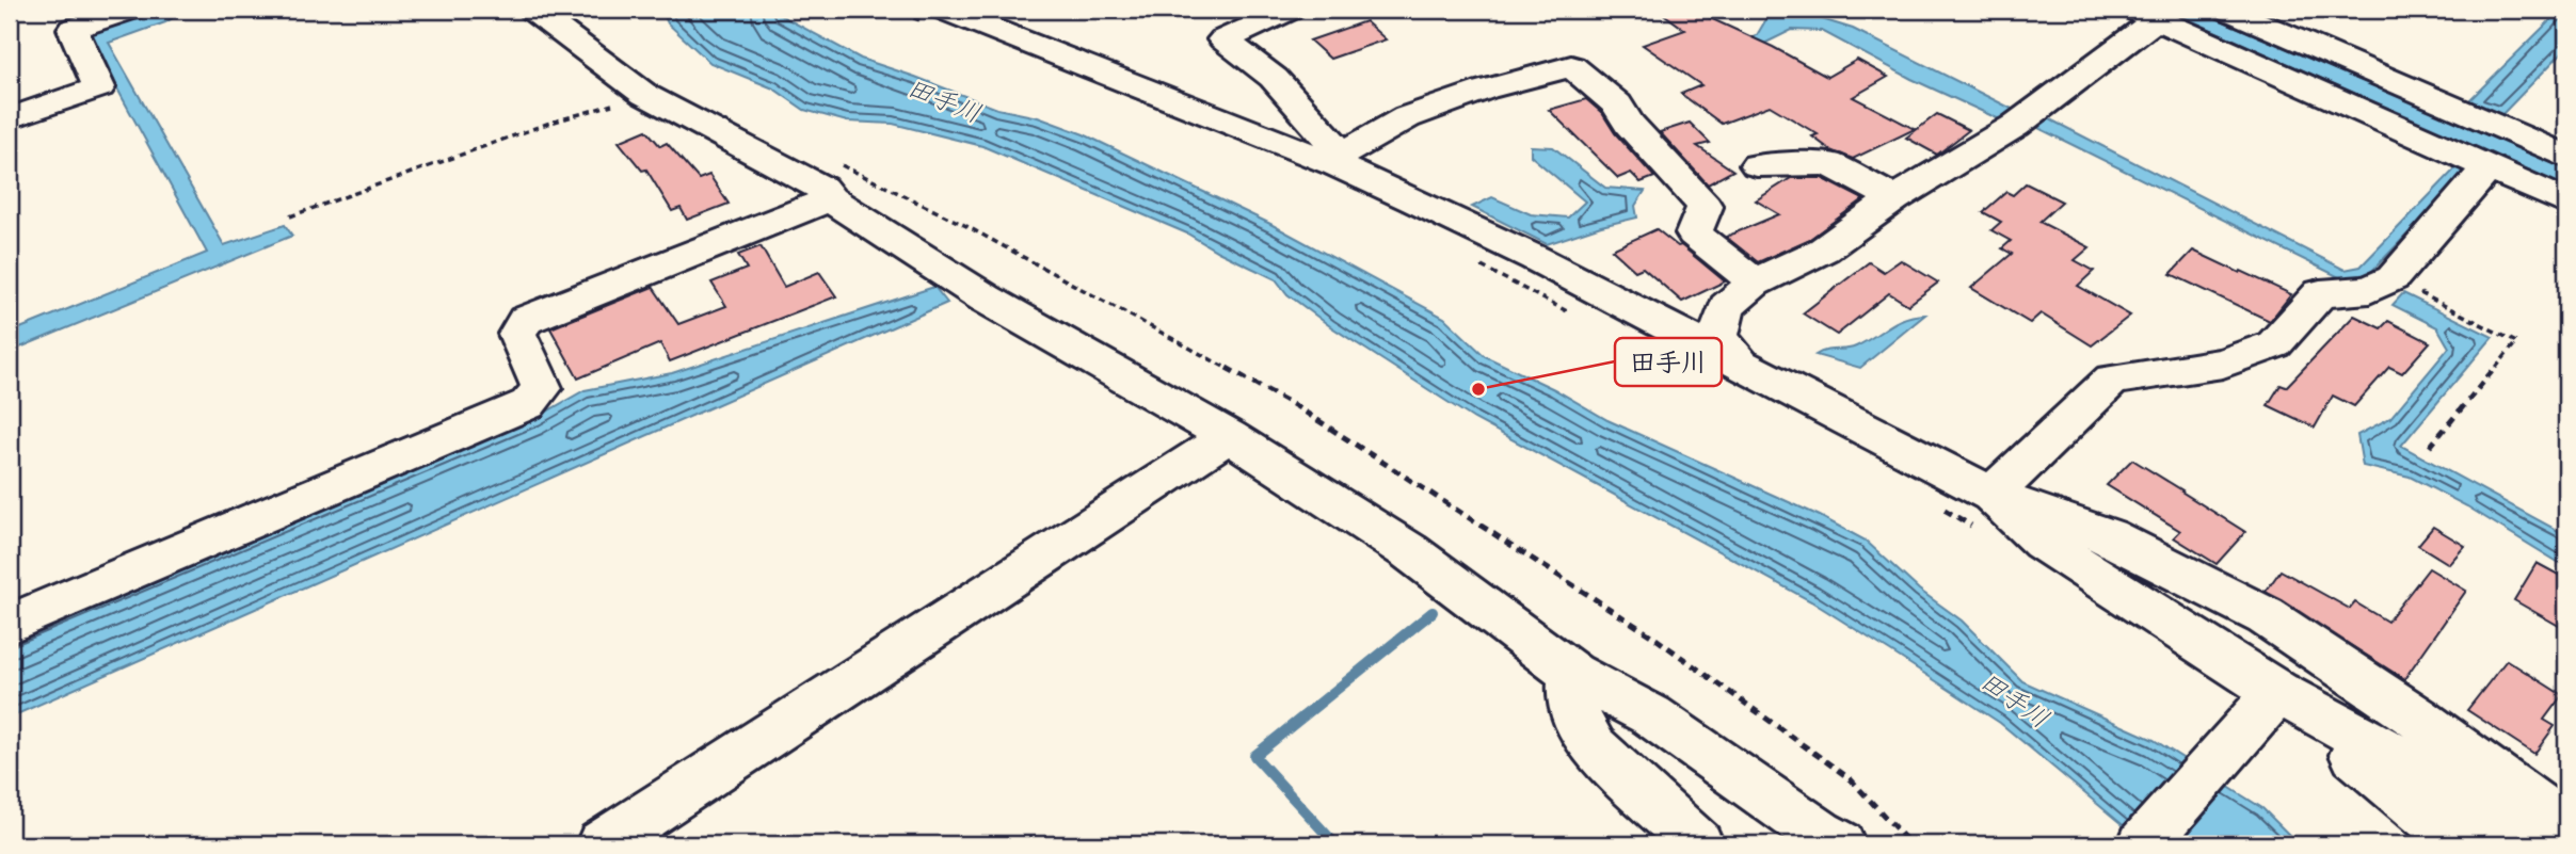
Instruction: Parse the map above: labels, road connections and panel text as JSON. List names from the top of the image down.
{
  "water": ["田手川"],
  "places": ["田手川"]
}
